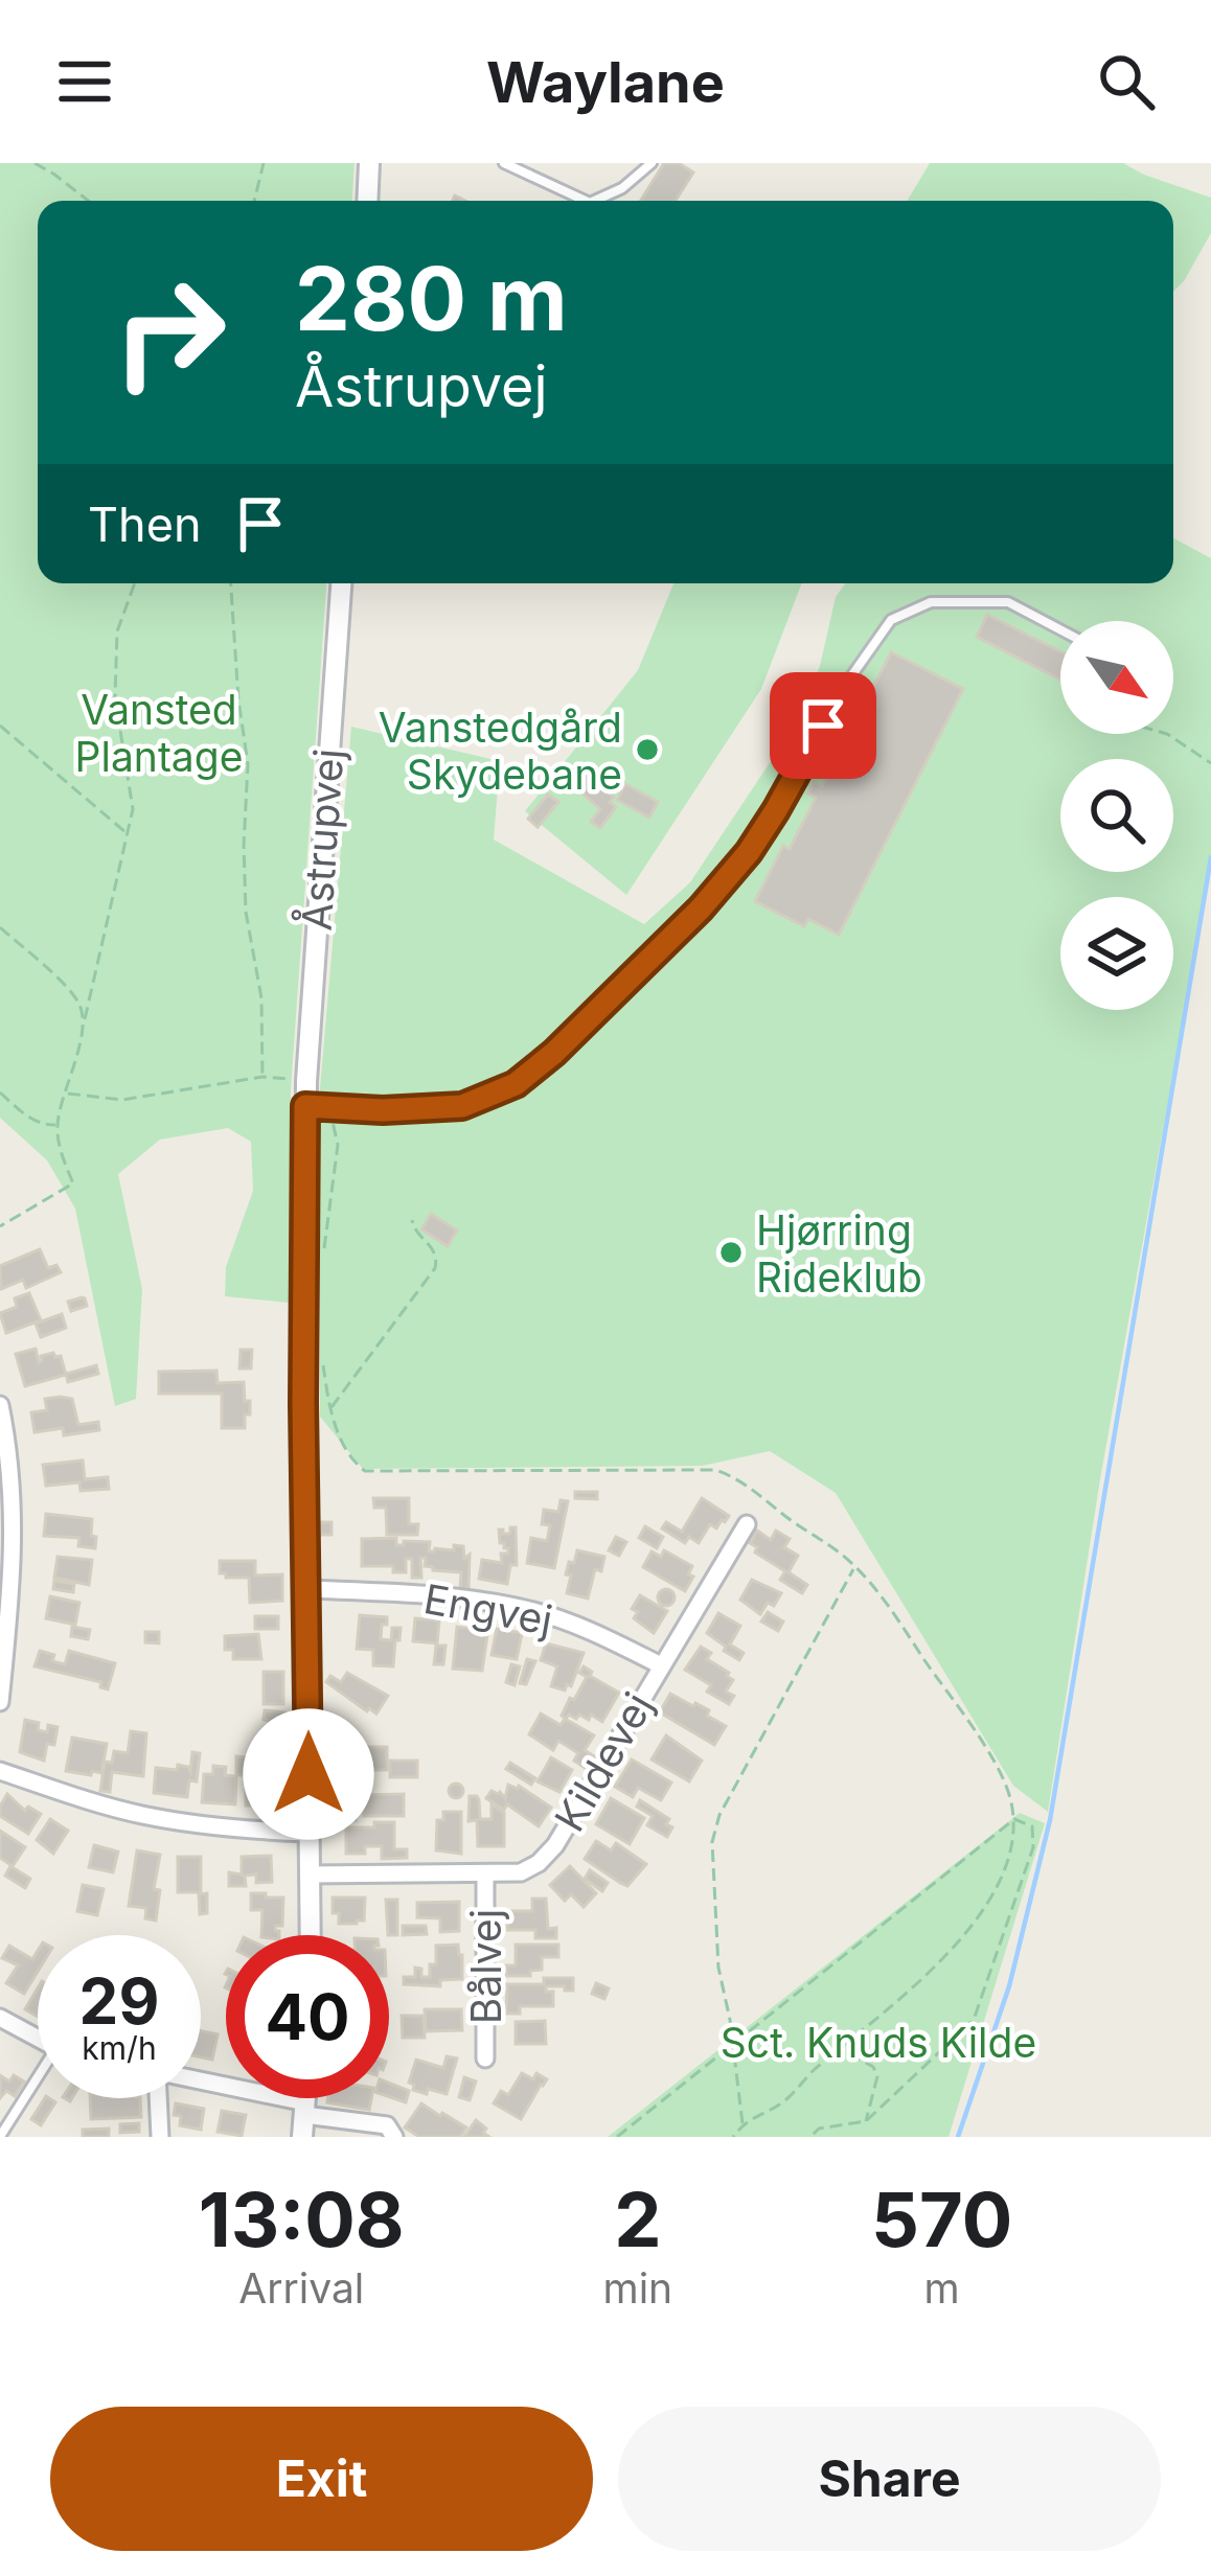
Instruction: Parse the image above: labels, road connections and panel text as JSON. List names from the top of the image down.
{
  "streets": {
    "street": [
      "Åstrupvej",
      "Engvej",
      "Kildevej",
      "Bålvej"
    ]
  },
  "crossings": [
    ["Åstrupvej", "Engvej"],
    ["Åstrupvej", "Kildevej"],
    ["Engvej", "Kildevej"],
    ["Kildevej", "Bålvej"]
  ],
  "parks": ["Vansted Plantage", "Sct. Knuds Kilde"],
  "places": ["Vanstedgård Skydebane", "Hjørring Rideklub"],
  "north": "bottom right",
  "page": {
    "header": "Waylane",
    "turn": ["280 m", "Åstrupvej"],
    "then": "Then",
    "speed": "29 km/h",
    "limit": "40",
    "eta": [
      "13:08",
      "Arrival",
      "2",
      "min",
      "570",
      "m"
    ],
    "buttons": ["Exit", "Share"]
  }
}
